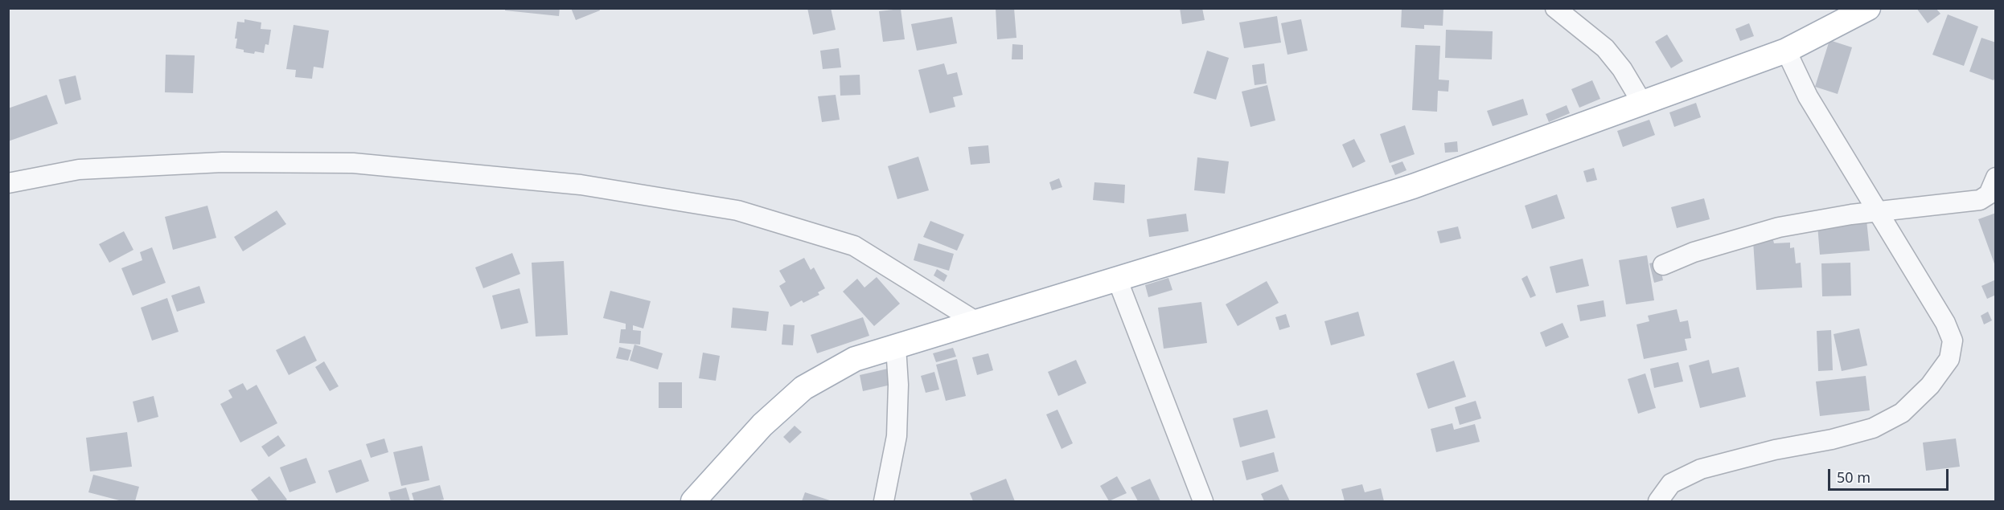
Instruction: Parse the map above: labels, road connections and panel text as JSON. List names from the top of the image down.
{
  "scale_bar": "50 m"
}
